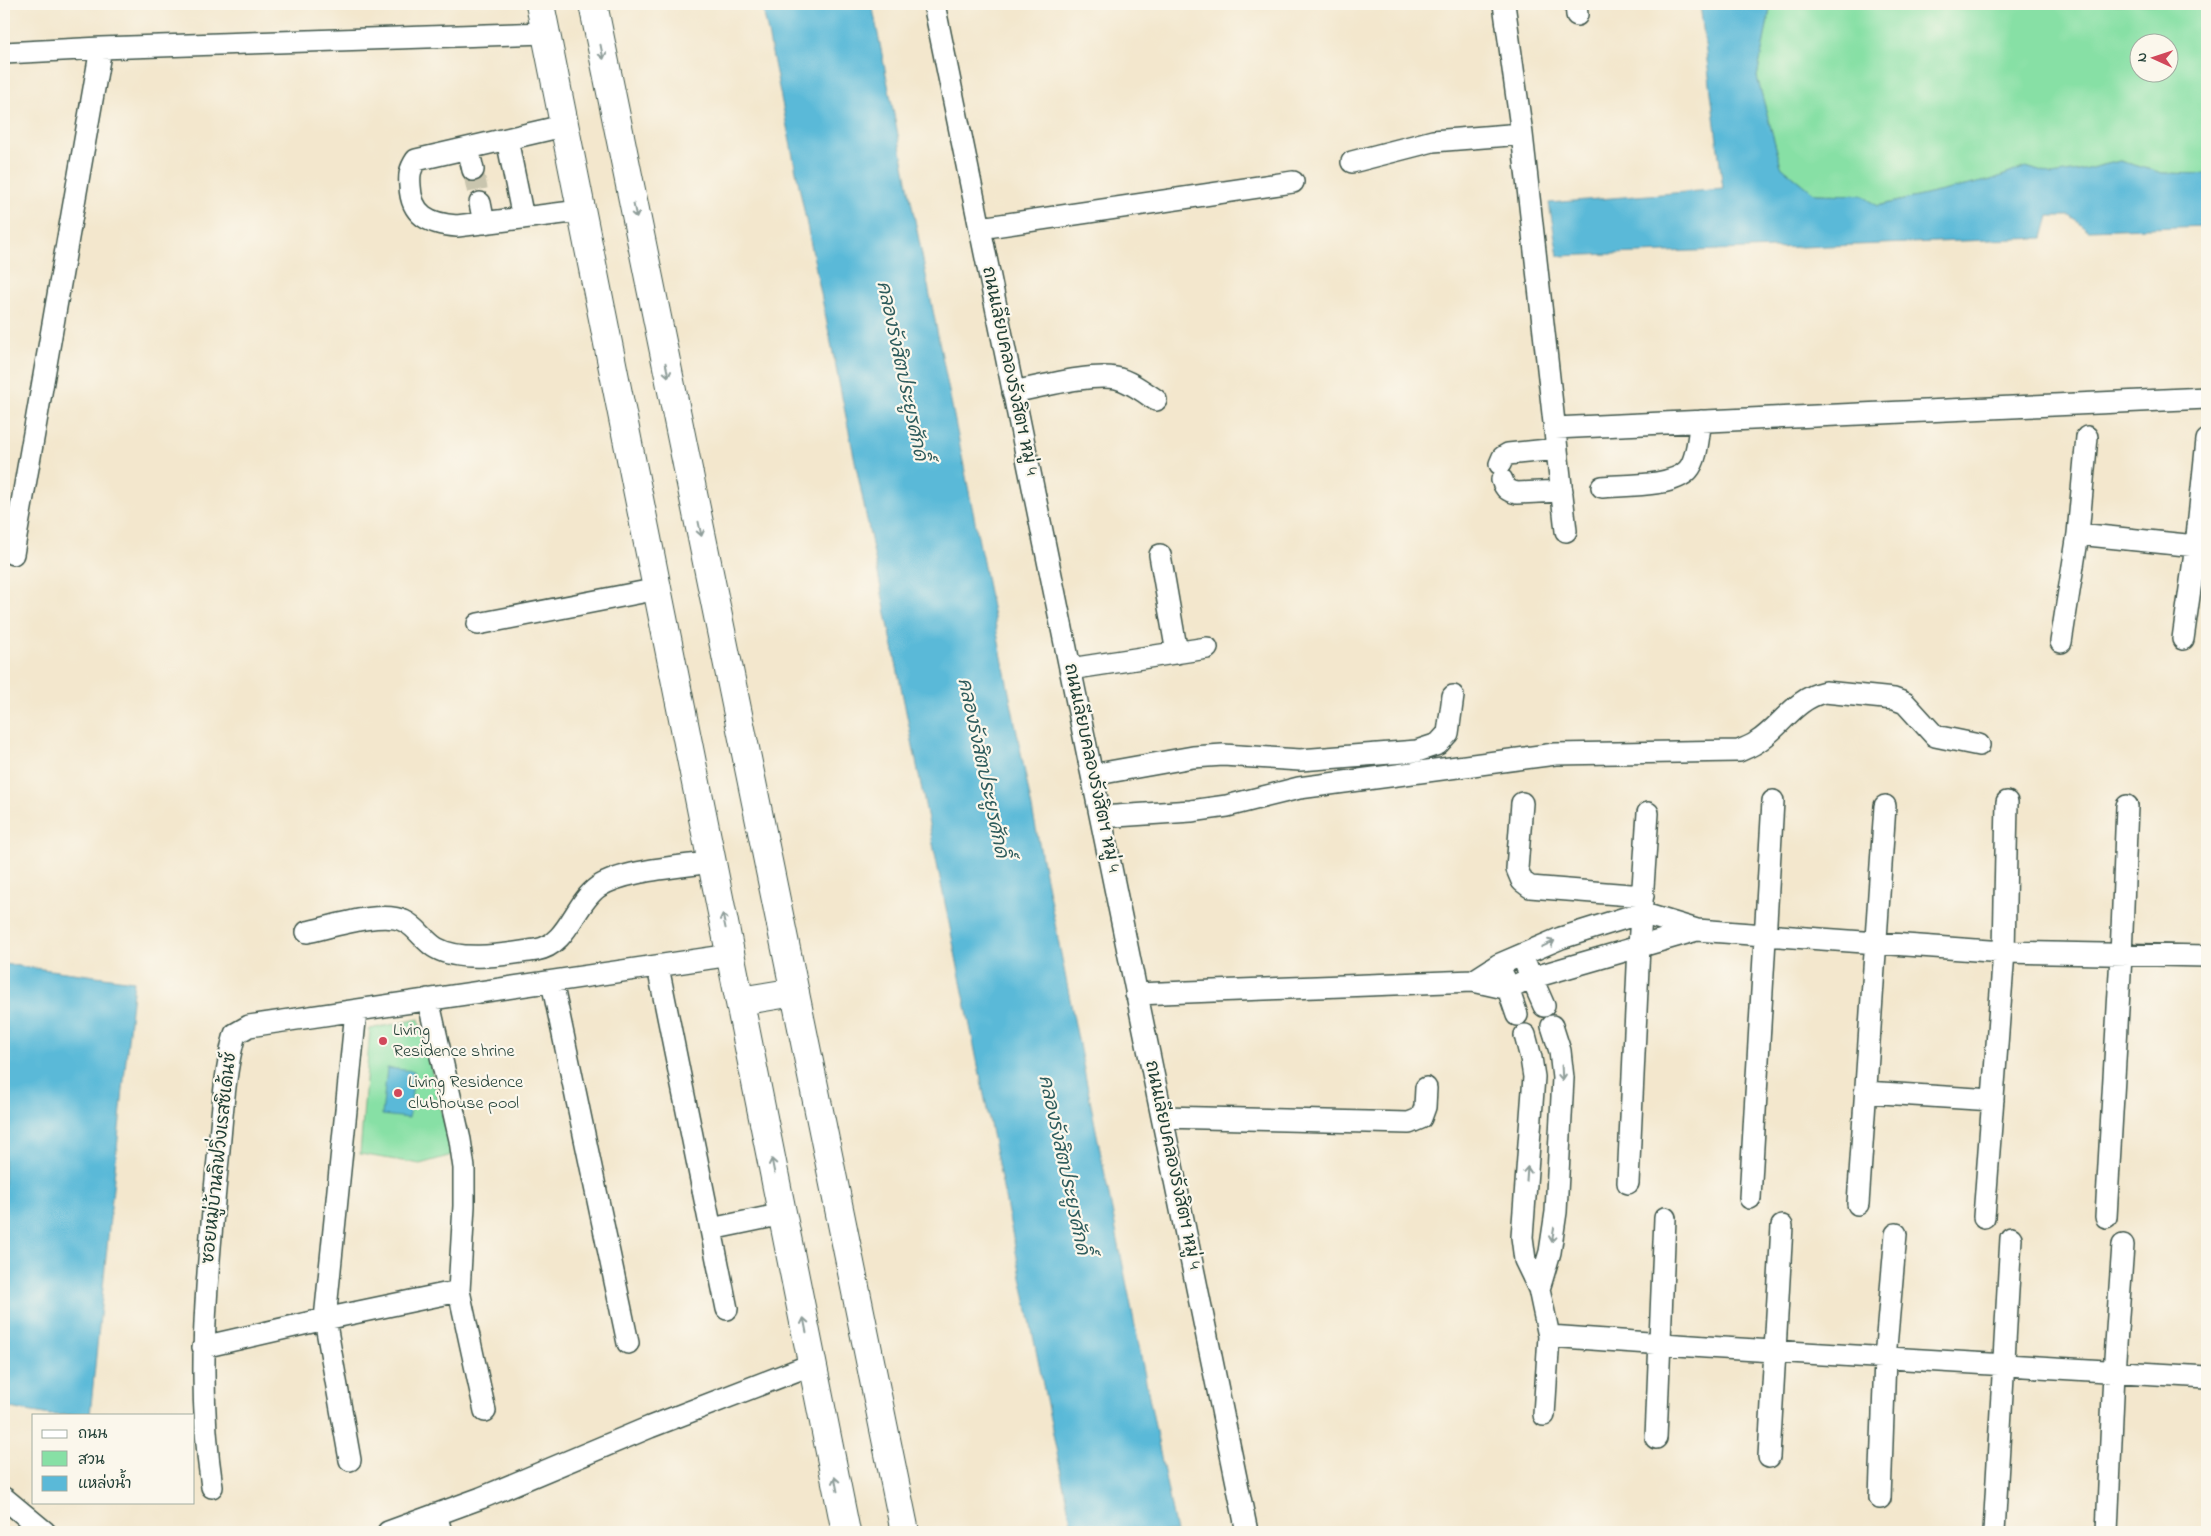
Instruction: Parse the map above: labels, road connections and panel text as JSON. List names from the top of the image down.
{
  "streets": {
    "street": ["ถนนเลียบคลองรังสิตฯ หมู่ 4", "ซอยหมู่บ้านลิฟวิ่งเรสซิเด้นซ์"]
  },
  "water": ["คลองรังสิตประยูรศักดิ์"],
  "places": ["Living Residence shrine", "Living Residence clubhouse pool"],
  "legend": ["ถนน", "สวน", "แหล่งน้ำ"],
  "north": "left"
}
